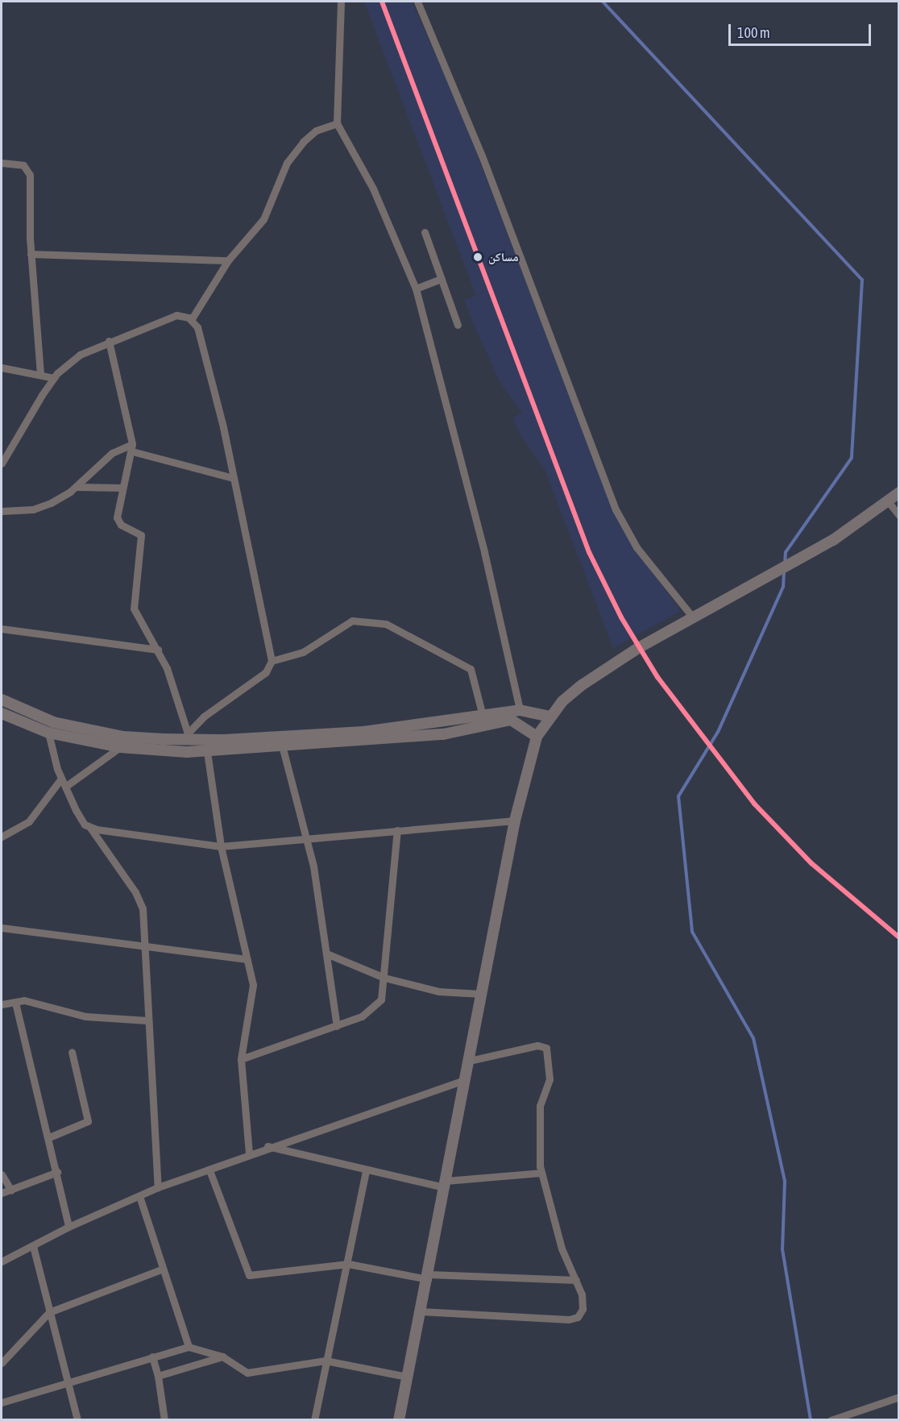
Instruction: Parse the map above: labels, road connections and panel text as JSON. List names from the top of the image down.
{
  "places": ["مساكن"],
  "scale_bar": "100 m"
}
